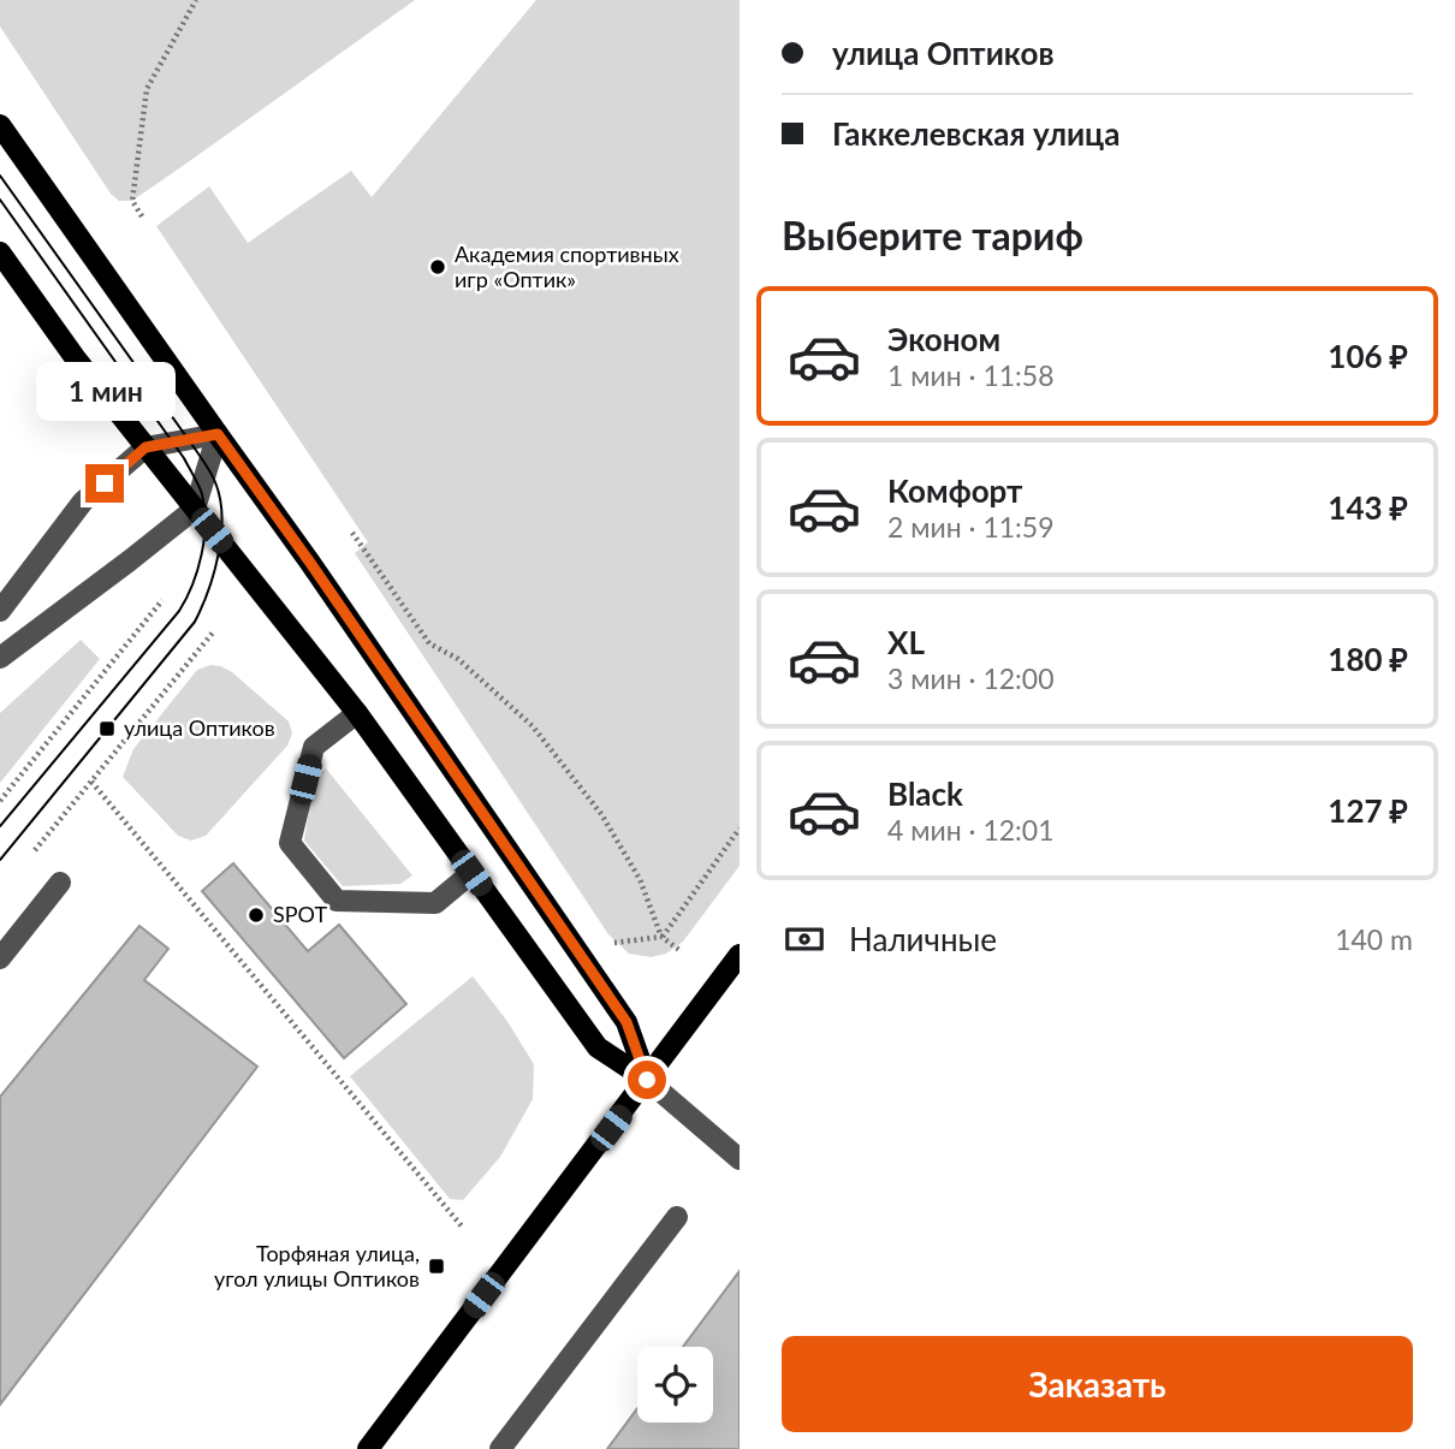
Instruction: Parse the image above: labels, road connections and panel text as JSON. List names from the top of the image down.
{
  "places": {
    "other": ["Академия спортивных игр «Оптик»", "SPOT"],
    "transit": ["улица Оптиков", "Торфяная улица, угол улицы Оптиков"]
  },
  "page": {
    "banner": ["улица Оптиков", "Гаккелевская улица"],
    "heading": "Выберите тариф",
    "list": [
      {
        "name": "Эконом",
        "note": "1 мин · 11:58",
        "value": "106 ₽"
      },
      {
        "name": "Комфорт",
        "note": "2 мин · 11:59",
        "value": "143 ₽"
      },
      {
        "name": "XL",
        "note": "3 мин · 12:00",
        "value": "180 ₽"
      },
      {
        "name": "Black",
        "note": "4 мин · 12:01",
        "value": "127 ₽"
      }
    ],
    "bubble": "1 мин",
    "pay": ["Наличные", "140 m"],
    "buttons": "Заказать"
  }
}
